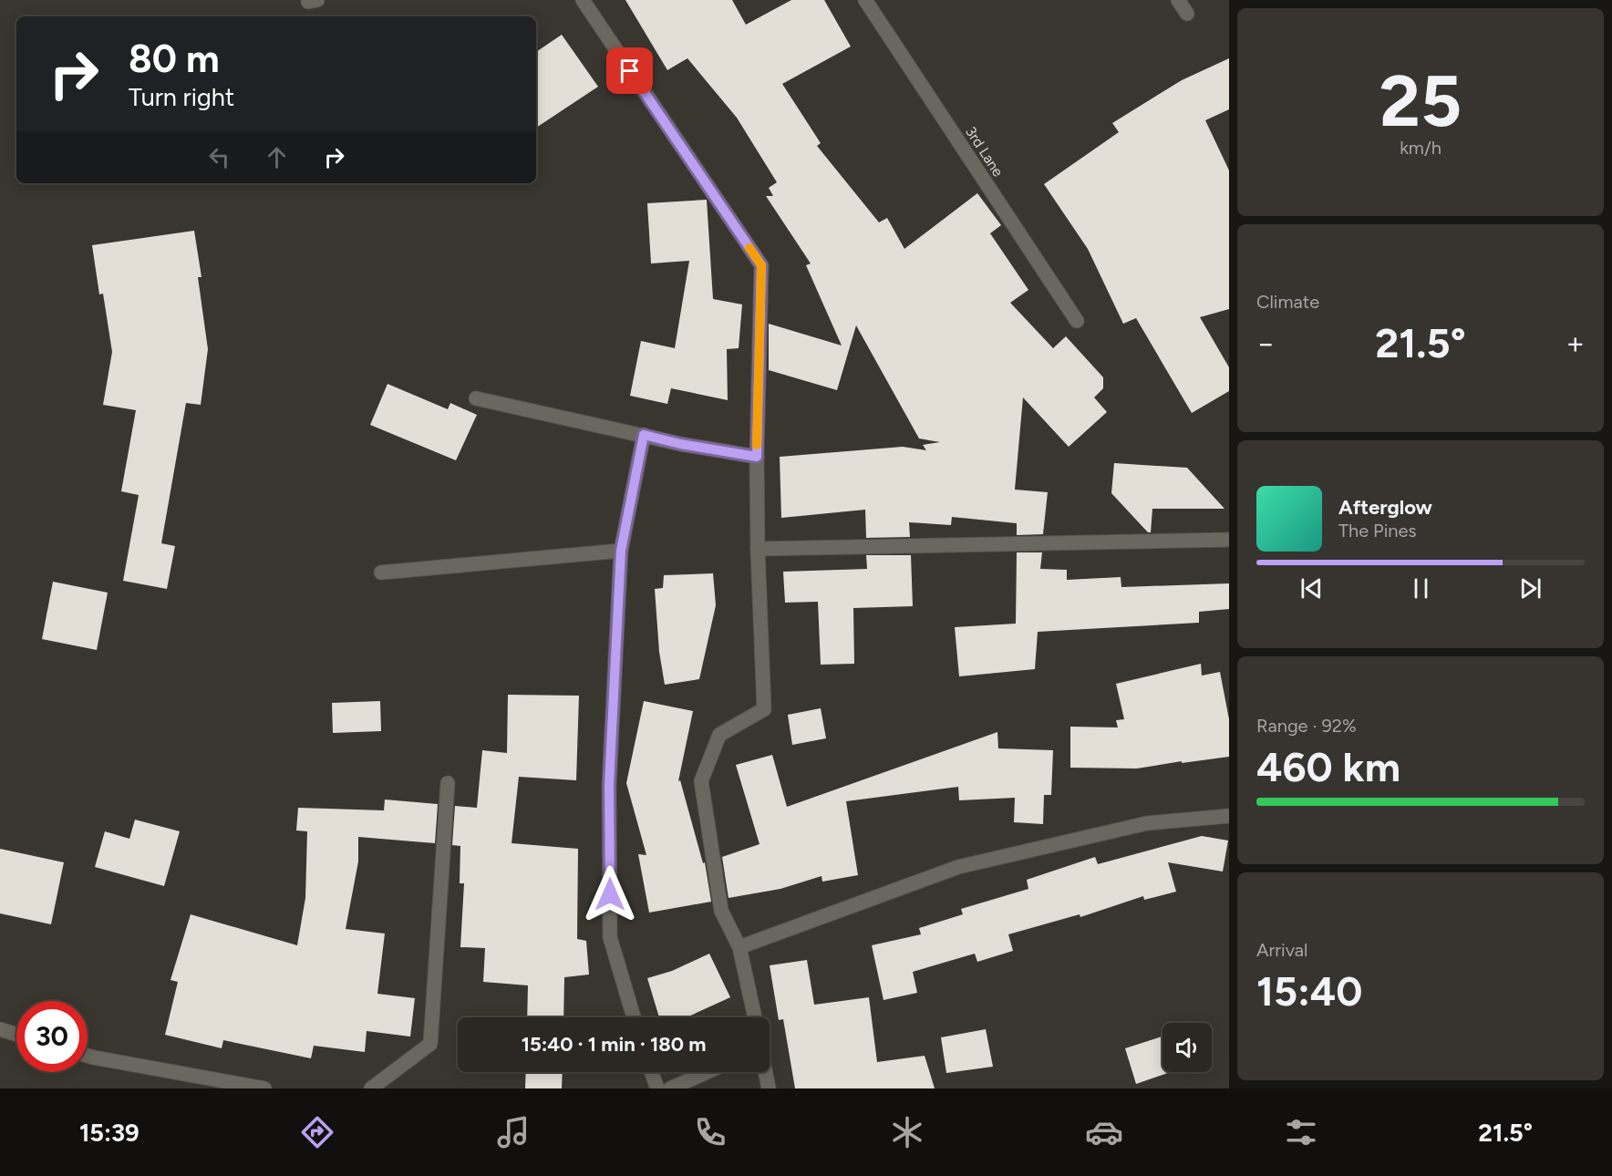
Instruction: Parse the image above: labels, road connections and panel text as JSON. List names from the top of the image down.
{
  "streets": {
    "street": ["3rd Lane"]
  },
  "page": {
    "tile": [
      ["25", "km/h"],
      "Climate",
      ["Range · 92%", "460 km"],
      ["Arrival", "15:40"]
    ],
    "turn": ["80 m", "Turn right"],
    "heat": ["−", "21.5°", "+"],
    "song": ["Afterglow", "The Pines"],
    "limit": "30",
    "trip": "15:40 · 1 min · 180 m",
    "tabs": ["15:39", "21.5°"]
  }
}
